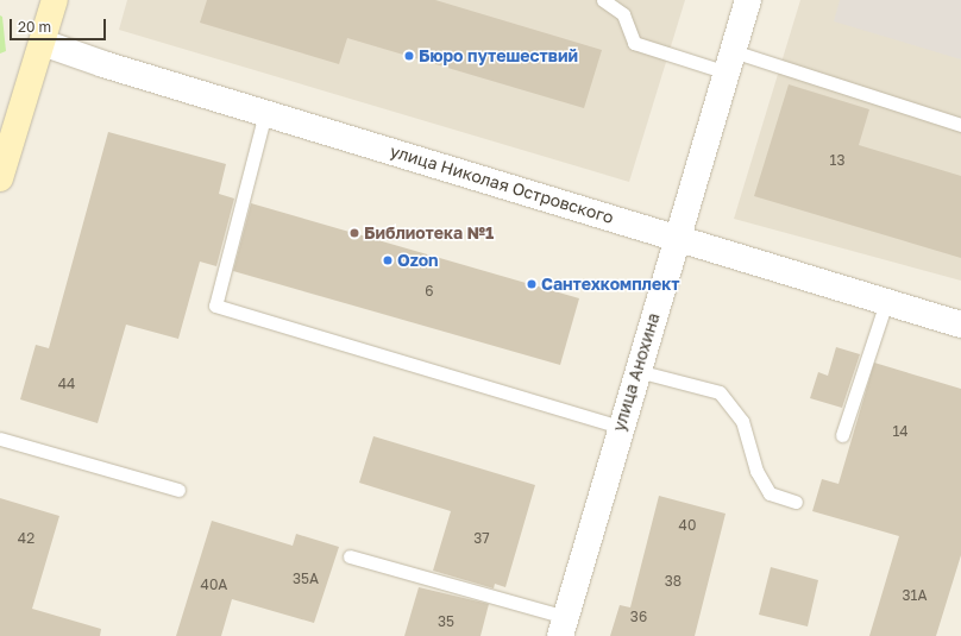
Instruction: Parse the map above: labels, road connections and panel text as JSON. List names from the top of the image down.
{
  "streets": {
    "street": ["улица Николая Островского", "улица Анохина"]
  },
  "crossings": [
    ["улица Николая Островского", "улица Анохина"]
  ],
  "places": [
    "Бюро путешествий",
    "Библиотека №1",
    "Ozon",
    "Сантехкомплект"
  ],
  "house_numbers": [
    "13",
    "6",
    "44",
    "14",
    "40",
    "42",
    "37",
    "35А",
    "38",
    "40А",
    "31А",
    "36",
    "35"
  ],
  "scale_bar": "20 m"
}
